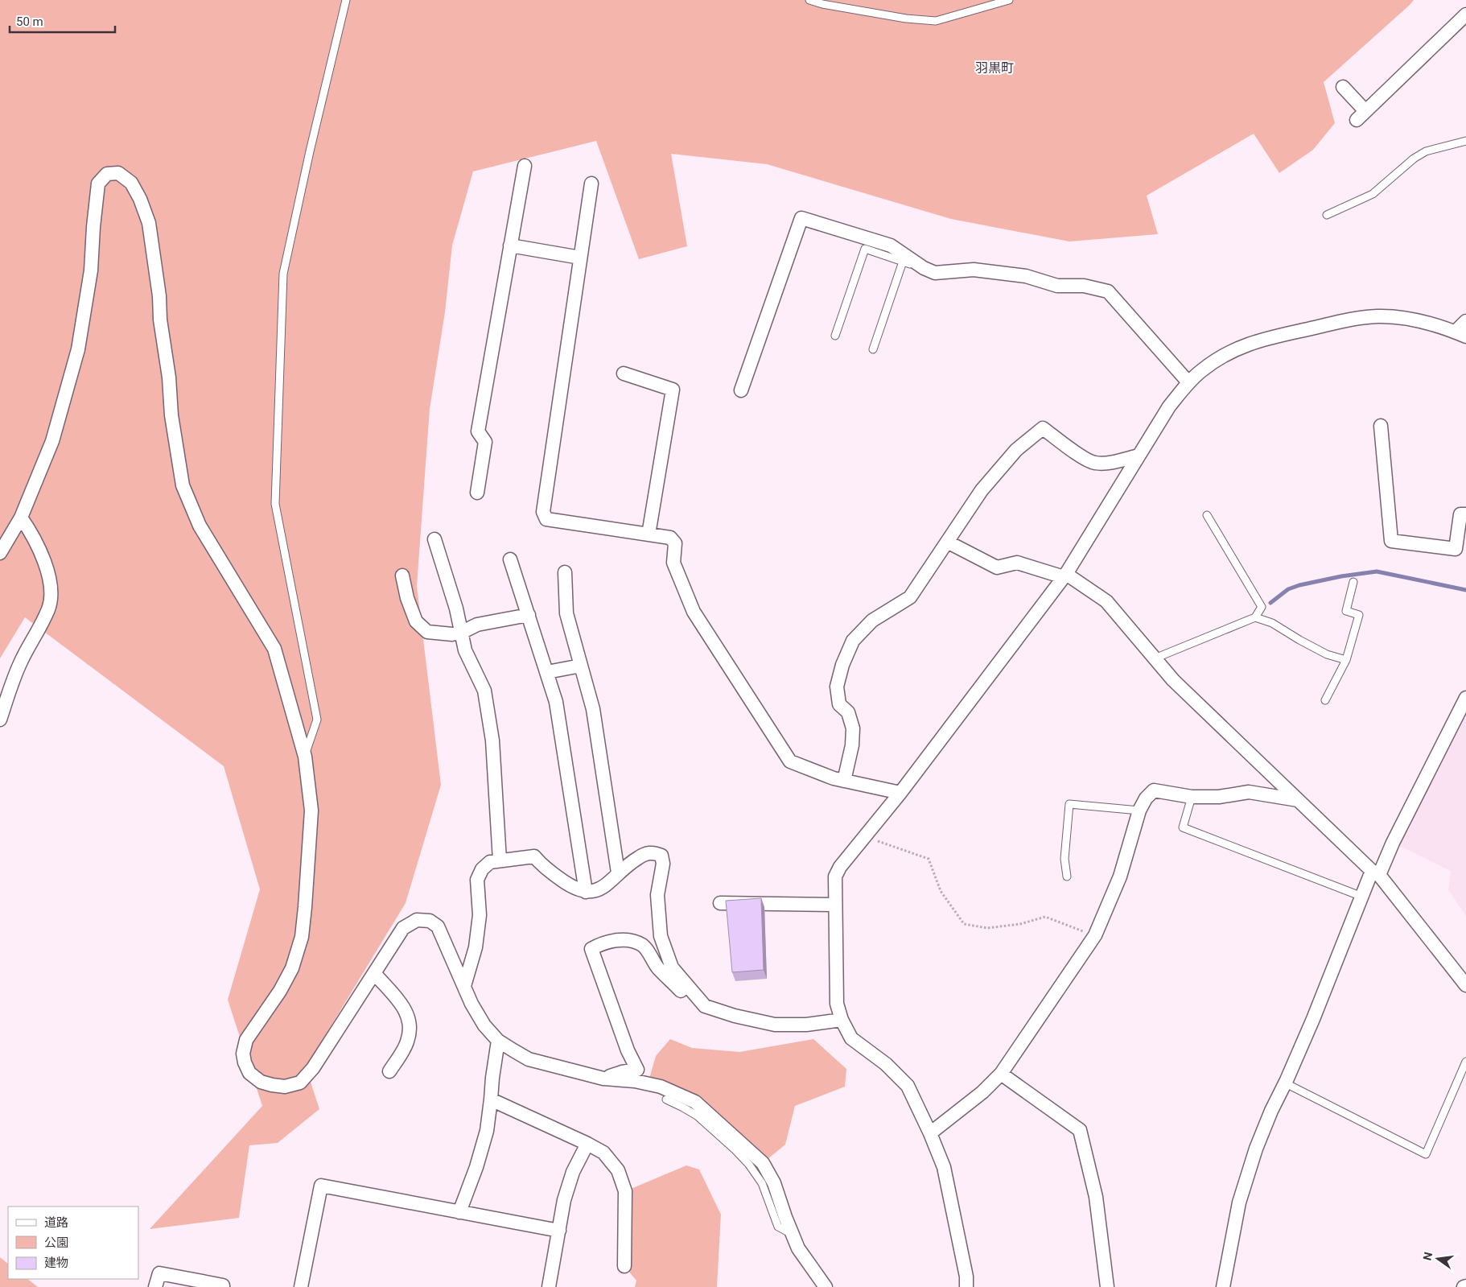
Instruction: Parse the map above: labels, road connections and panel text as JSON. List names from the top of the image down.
{
  "districts": ["羽黒町"],
  "legend": ["道路", "公園", "建物"],
  "scale_bar": "50 m",
  "north": "left"
}
